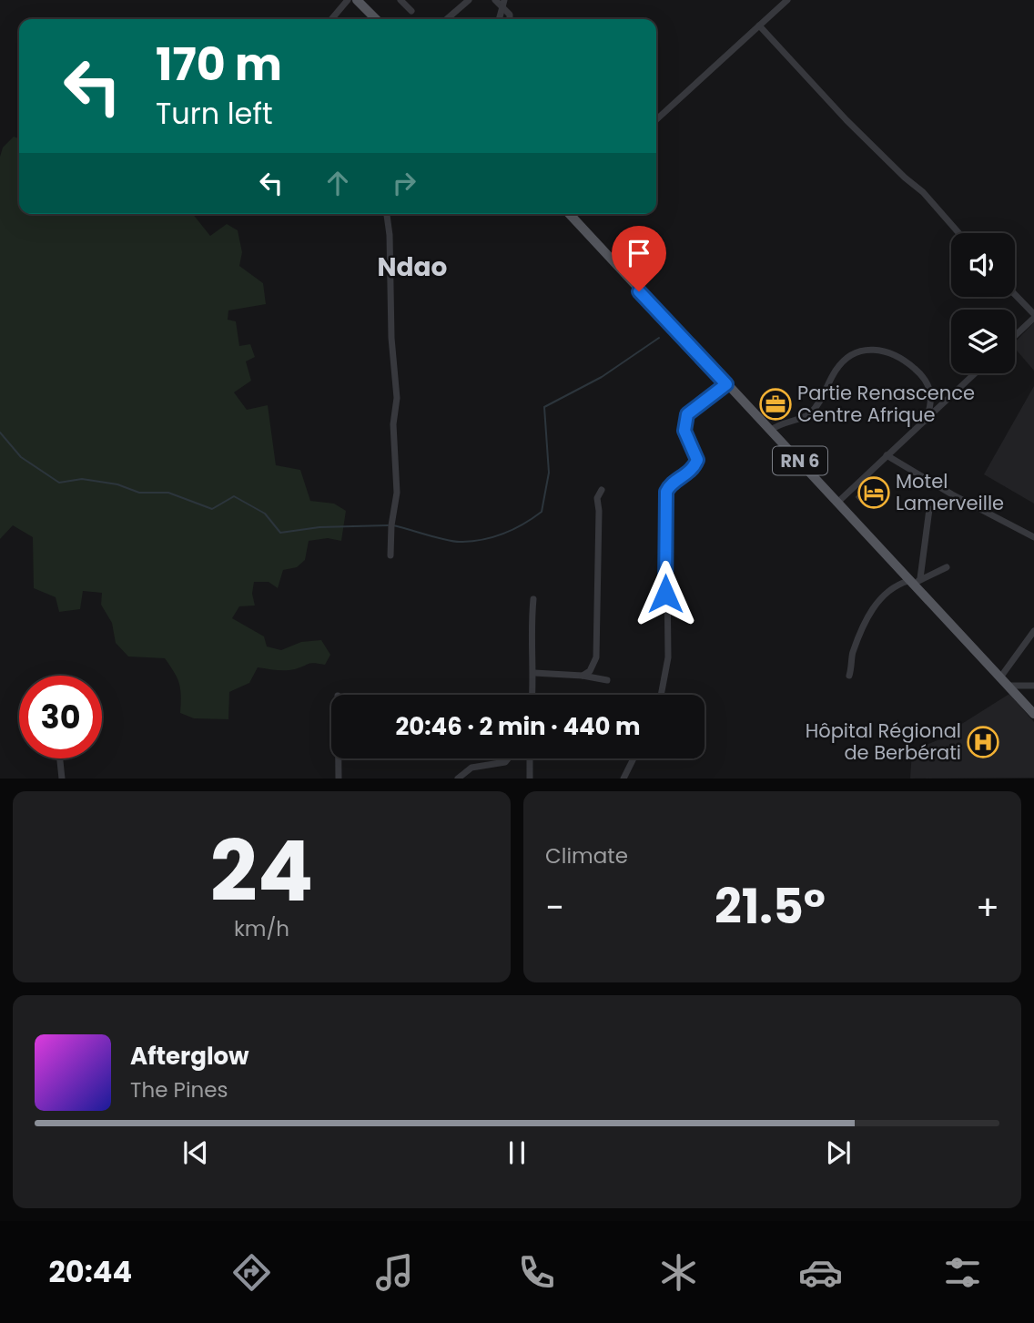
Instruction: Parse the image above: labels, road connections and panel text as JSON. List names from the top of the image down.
{
  "streets": {
    "main road": ["RN 6"]
  },
  "districts": ["Ndao"],
  "places": {
    "office": ["Partie Renascence Centre Afrique"],
    "hotel": ["Motel Lamerveille"],
    "hospital": ["Hôpital Régional de Berbérati"]
  },
  "page": {
    "turn": ["170 m", "Turn left"],
    "limit": "30",
    "trip": "20:46 · 2 min · 440 m",
    "tile": [
      ["24", "km/h"],
      "Climate"
    ],
    "heat": ["−", "21.5°", "+"],
    "song": ["Afterglow", "The Pines"],
    "tabs": "20:44"
  }
}
